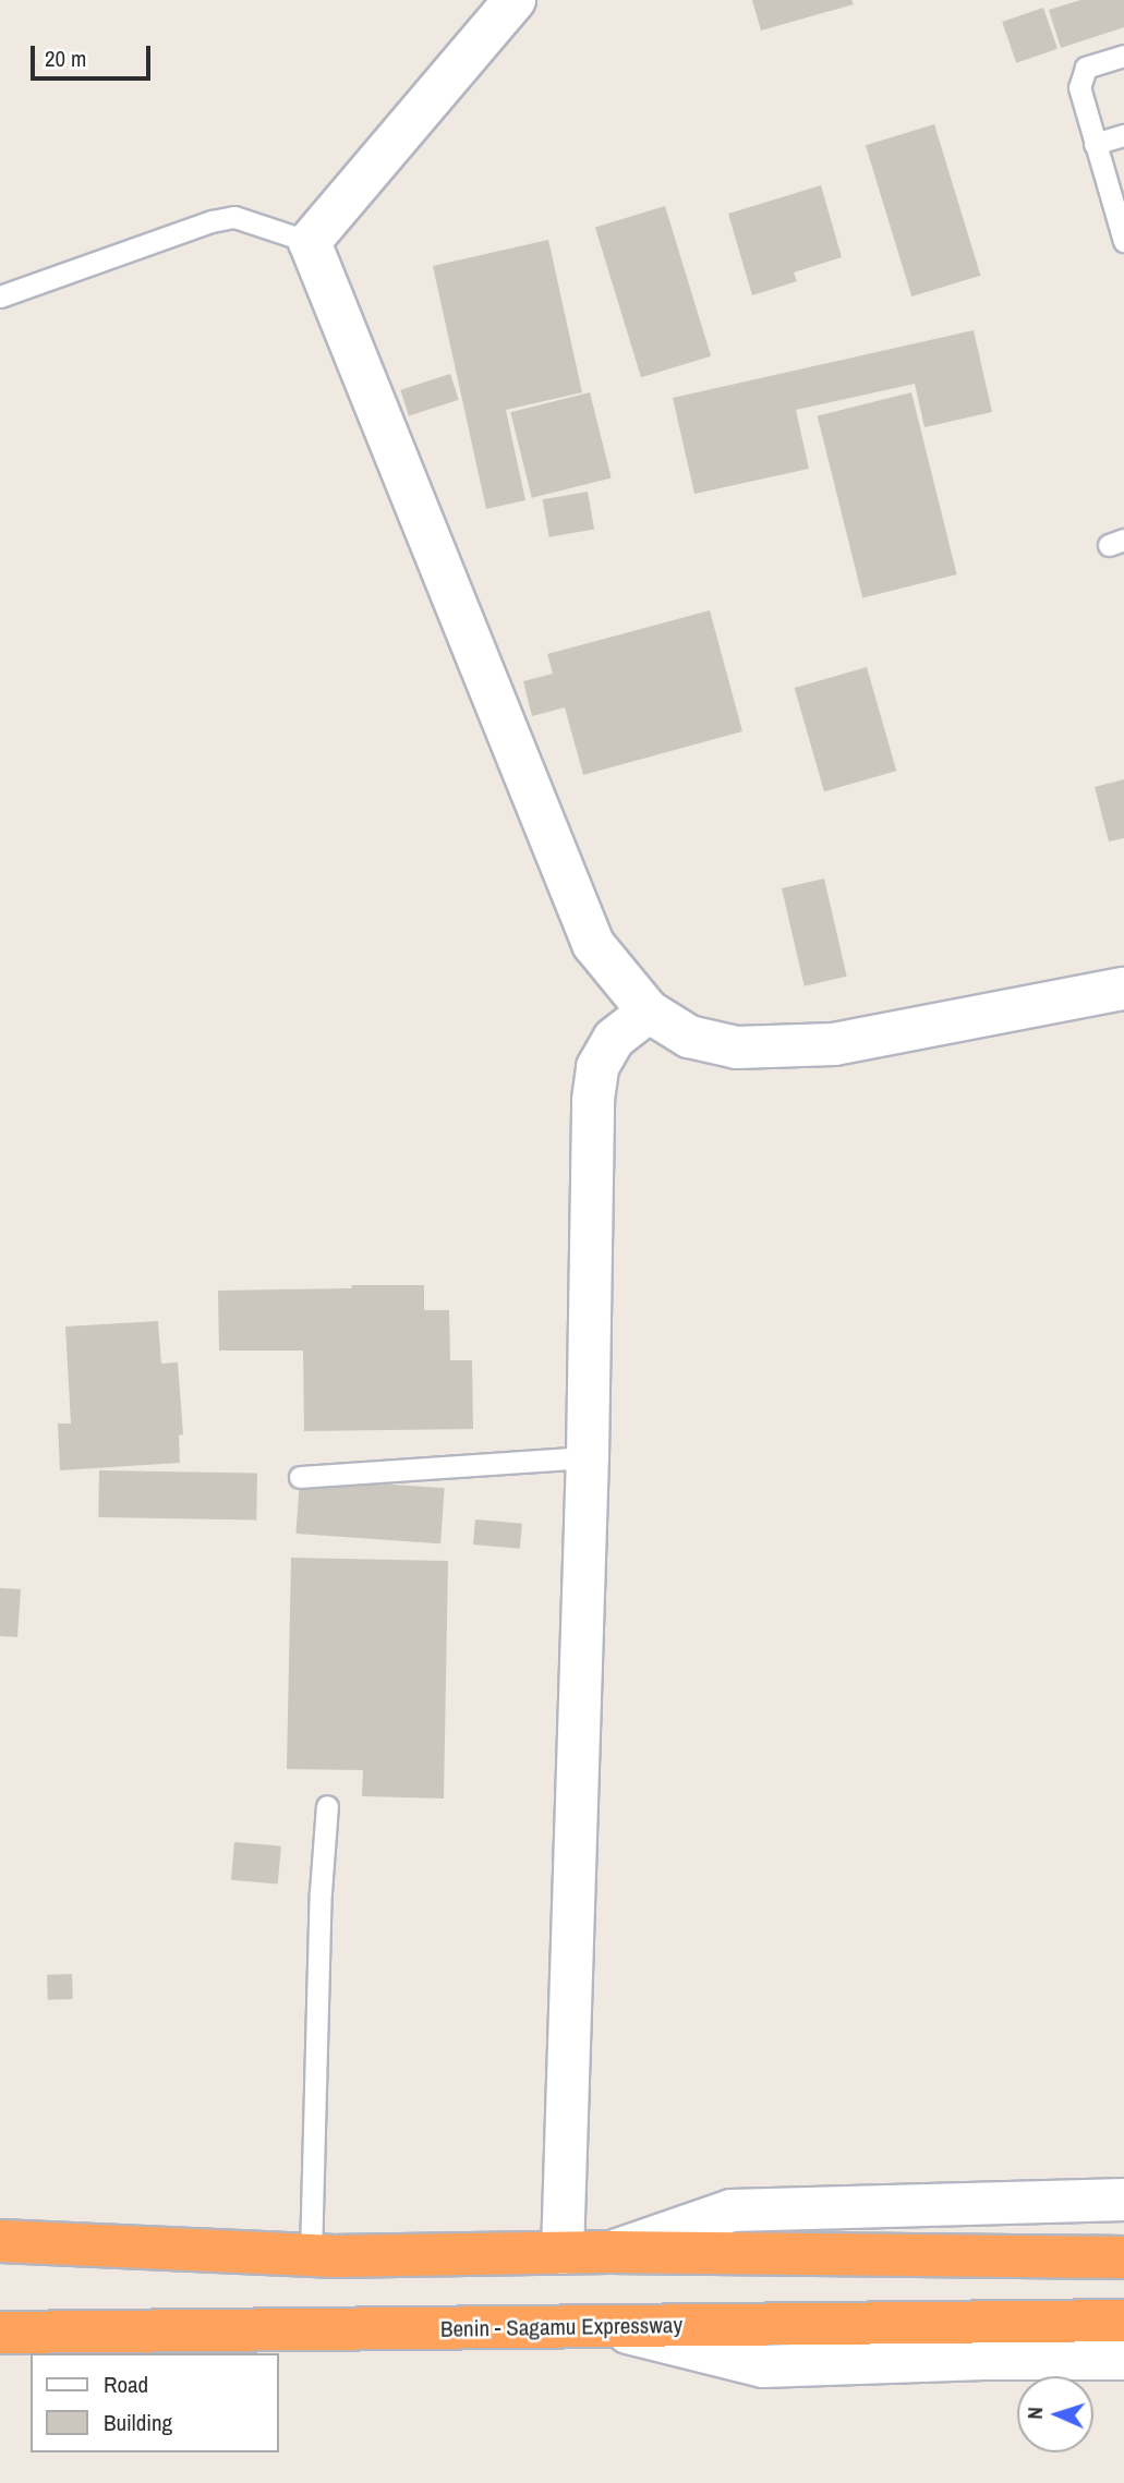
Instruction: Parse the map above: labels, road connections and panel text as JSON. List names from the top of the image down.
{
  "streets": {
    "highway": ["Benin - Sagamu Expressway"]
  },
  "legend": ["Road", "Building"],
  "scale_bar": "20 m",
  "north": "left"
}
